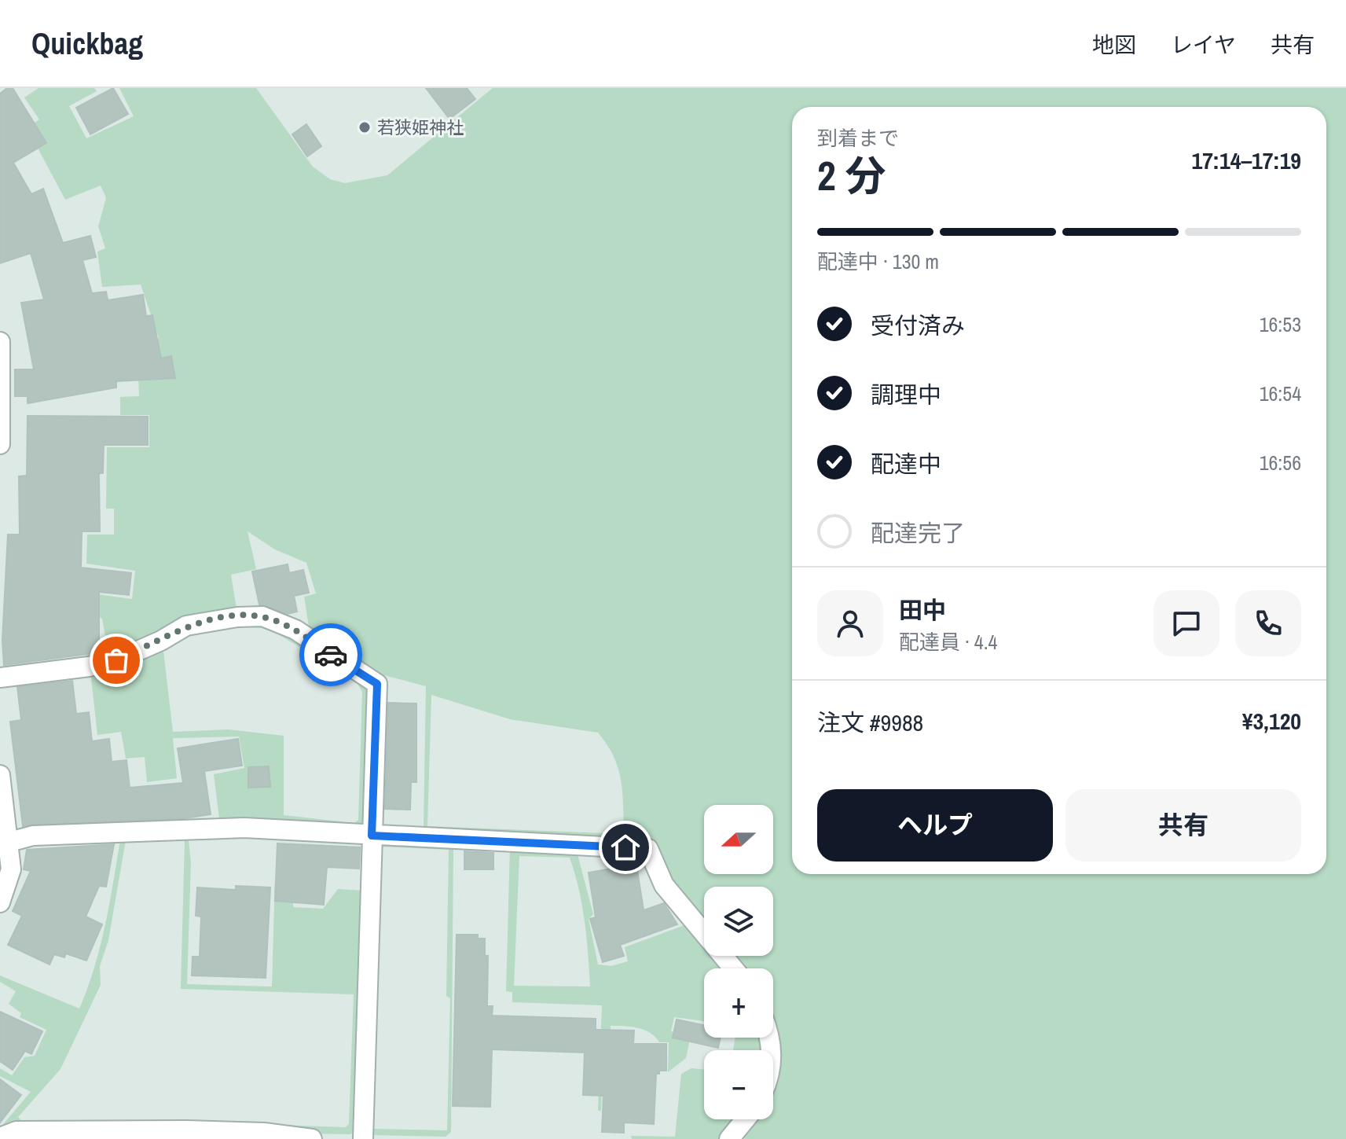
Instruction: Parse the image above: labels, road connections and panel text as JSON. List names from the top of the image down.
{
  "places": ["若狭姫神社"],
  "north": "left",
  "page": {
    "header": "Quickbag",
    "nav": ["地図", "レイヤ", "共有"],
    "heading": ["2 分", "到着まで", "17:14–17:19"],
    "panel": [
      "田中",
      "配達員 · 4.4",
      "注文 #9988",
      "¥3,120"
    ],
    "bar": "配達中 · 130 m",
    "list": [
      ["受付済み", "16:53"],
      ["調理中", "16:54"],
      ["配達中", "16:56"],
      "配達完了"
    ],
    "buttons": ["ヘルプ", "共有"],
    "map_buttons": ["+", "−"]
  }
}
